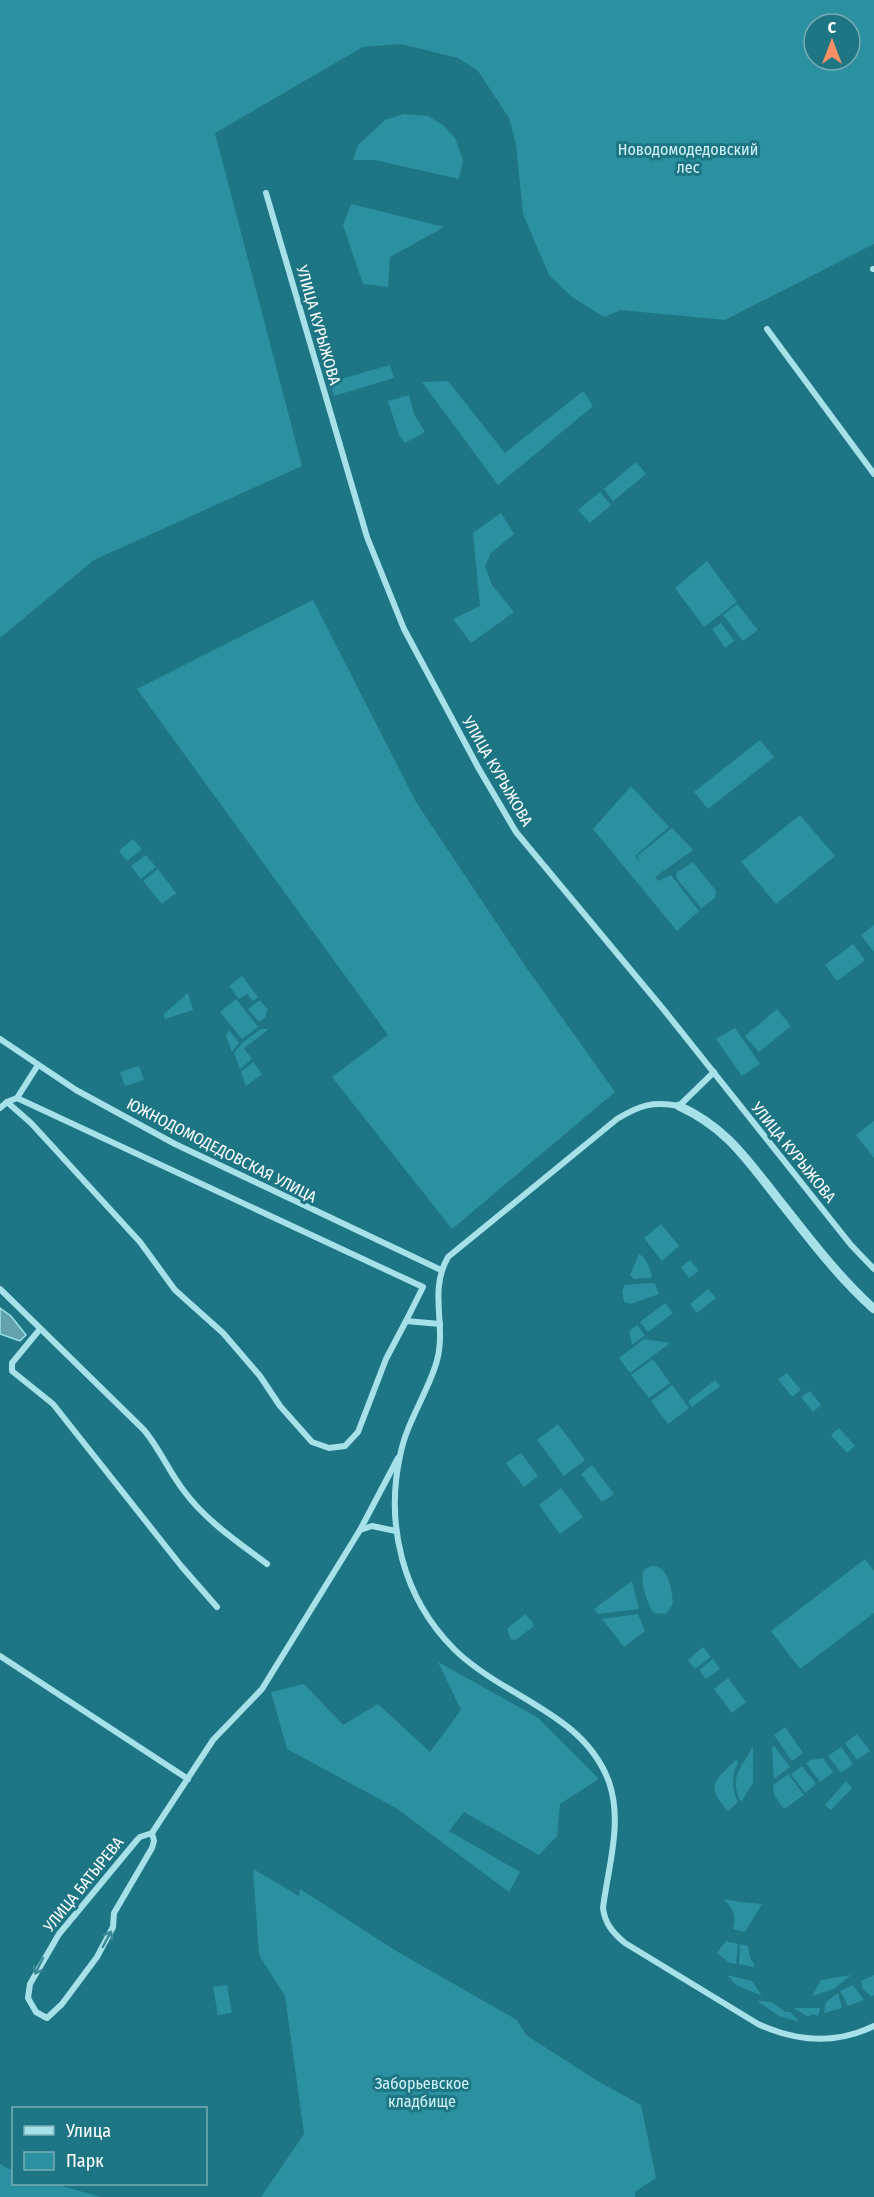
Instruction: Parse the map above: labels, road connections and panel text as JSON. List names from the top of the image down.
{
  "streets": {
    "street": ["УЛИЦА КУРЫЖОВА", "ЮЖНОДОМОДЕДОВСКАЯ УЛИЦА", "УЛИЦА БАТЫРЕВА"]
  },
  "parks": ["Новодомодедовский лес", "Заборьевское кладбище"],
  "legend": ["Улица", "Парк"],
  "north": "top"
}
